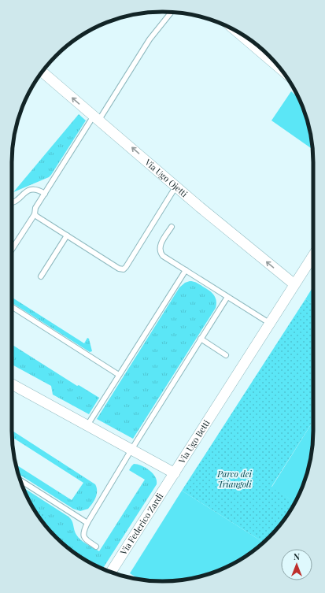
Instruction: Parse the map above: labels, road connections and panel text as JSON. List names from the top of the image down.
{
  "streets": {
    "street": ["Via Ugo Ojetti", "Via Ugo Betti", "Via Federico Zardi"]
  },
  "crossings": [
    ["Via Ugo Ojetti", "Via Ugo Betti"],
    ["Via Ugo Betti", "Via Federico Zardi"]
  ],
  "one_way": ["Via Ugo Ojetti"],
  "parks": ["Parco dei Triangoli"],
  "north": "top"
}
